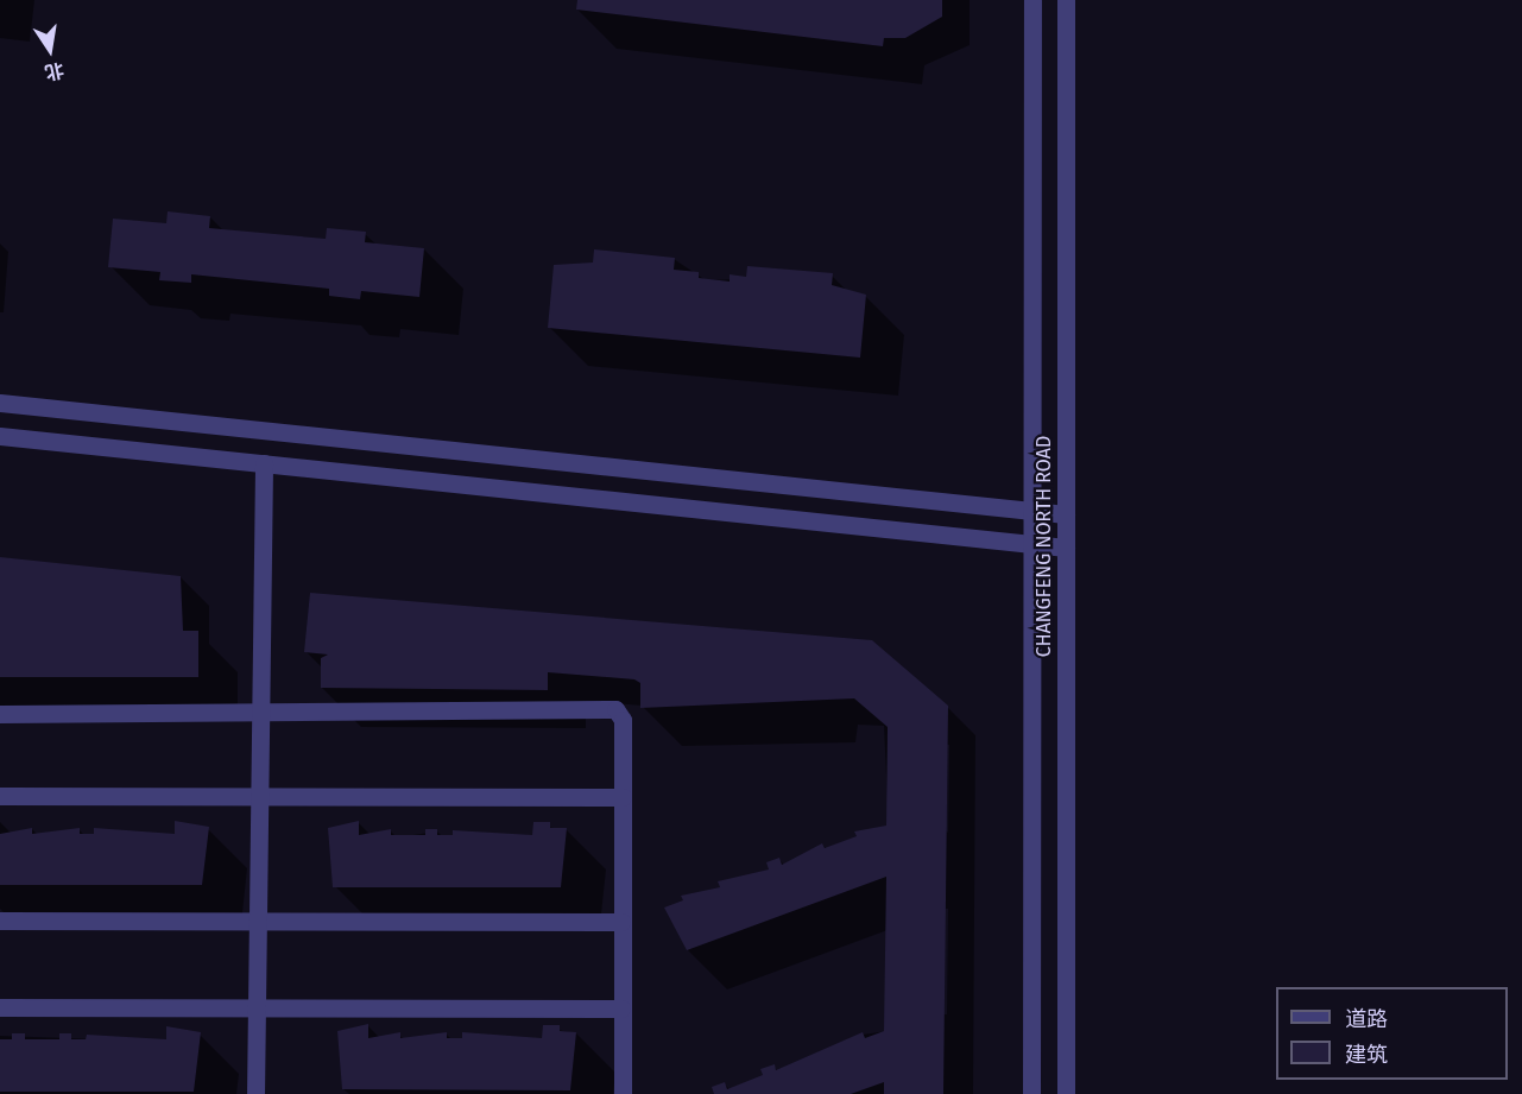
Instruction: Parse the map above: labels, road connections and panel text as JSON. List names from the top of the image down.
{
  "streets": {
    "street": ["CHANGFENG NORTH ROAD"]
  },
  "legend": ["道路", "建筑"],
  "north": "bottom"
}
